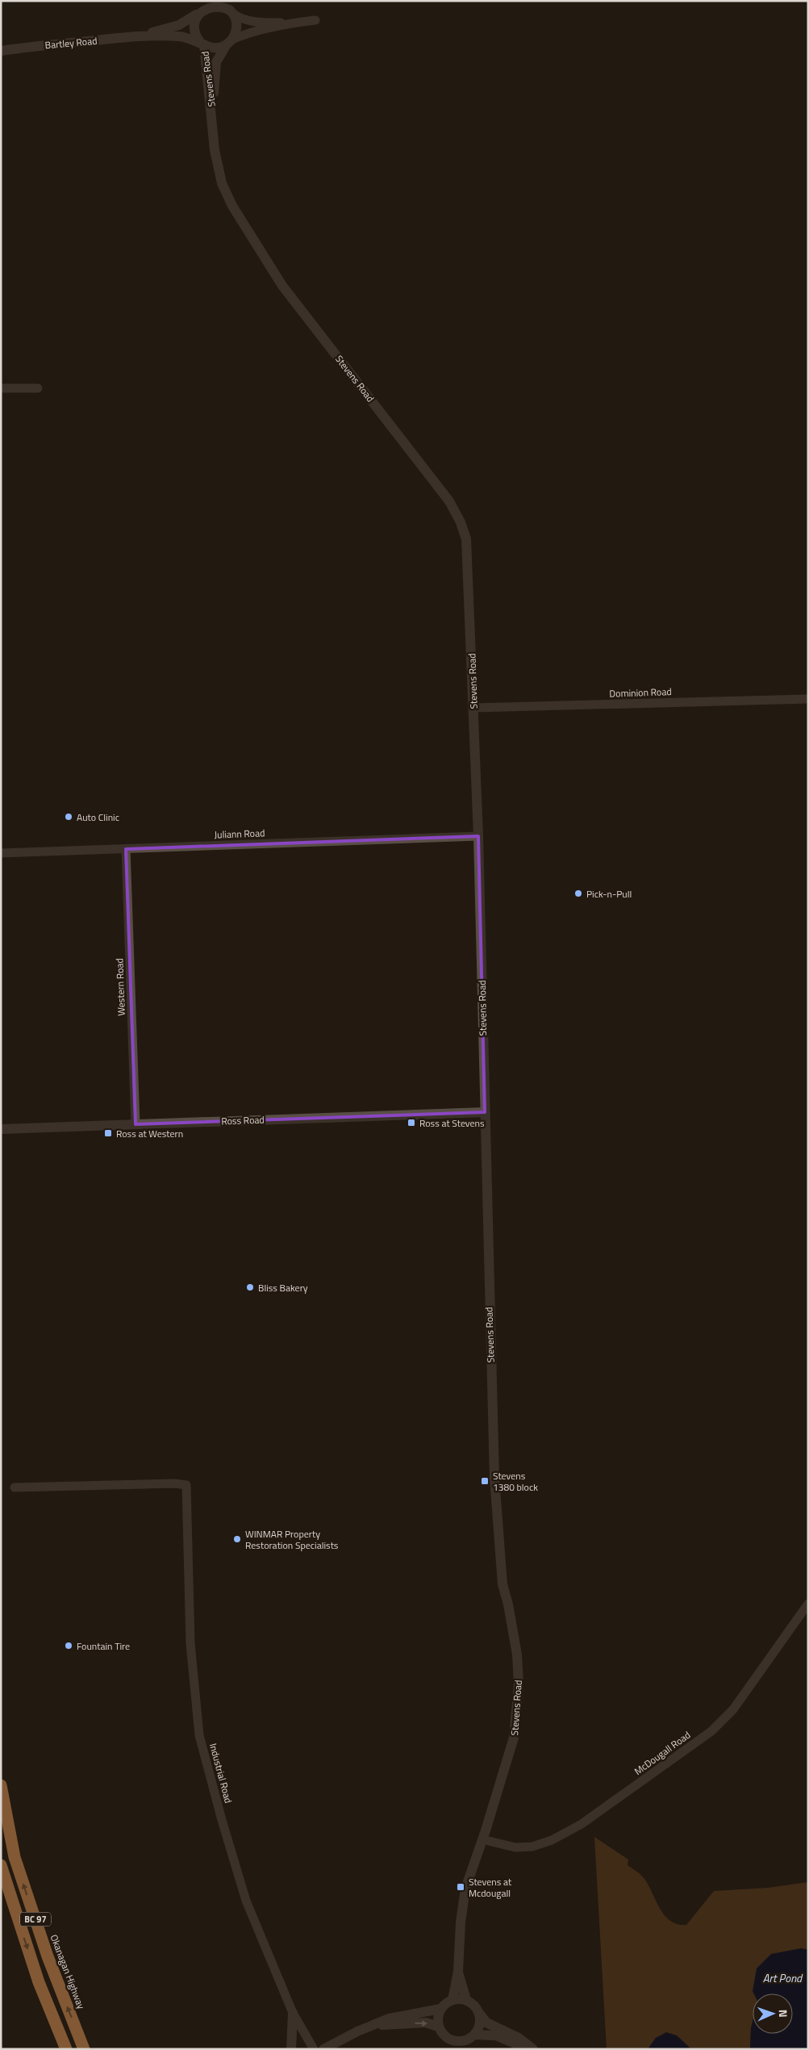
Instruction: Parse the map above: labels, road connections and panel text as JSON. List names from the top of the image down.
{
  "streets": {
    "highway": ["BC 97", "Okanagan Highway"],
    "main road": ["Bartley Road", "Stevens Road", "Ross Road"],
    "street": [
      "Dominion Road",
      "Juliann Road",
      "Western Road",
      "McDougall Road",
      "Industrial Road"
    ]
  },
  "crossings": [
    ["Bartley Road", "Stevens Road"],
    ["Stevens Road", "Dominion Road"],
    ["Stevens Road", "Juliann Road"],
    ["Stevens Road", "Ross Road"],
    ["Stevens Road", "McDougall Road"],
    ["Juliann Road", "Western Road"],
    ["Western Road", "Ross Road"]
  ],
  "water": ["Art Pond"],
  "places": {
    "other": [
      "Auto Clinic",
      "Pick-n-Pull",
      "Bliss Bakery",
      "WINMAR Property Restoration Specialists",
      "Fountain Tire"
    ],
    "transit": [
      "Ross at Stevens",
      "Ross at Western",
      "Stevens 1380 block",
      "Stevens at Mcdougall"
    ]
  },
  "north": "right"
}
